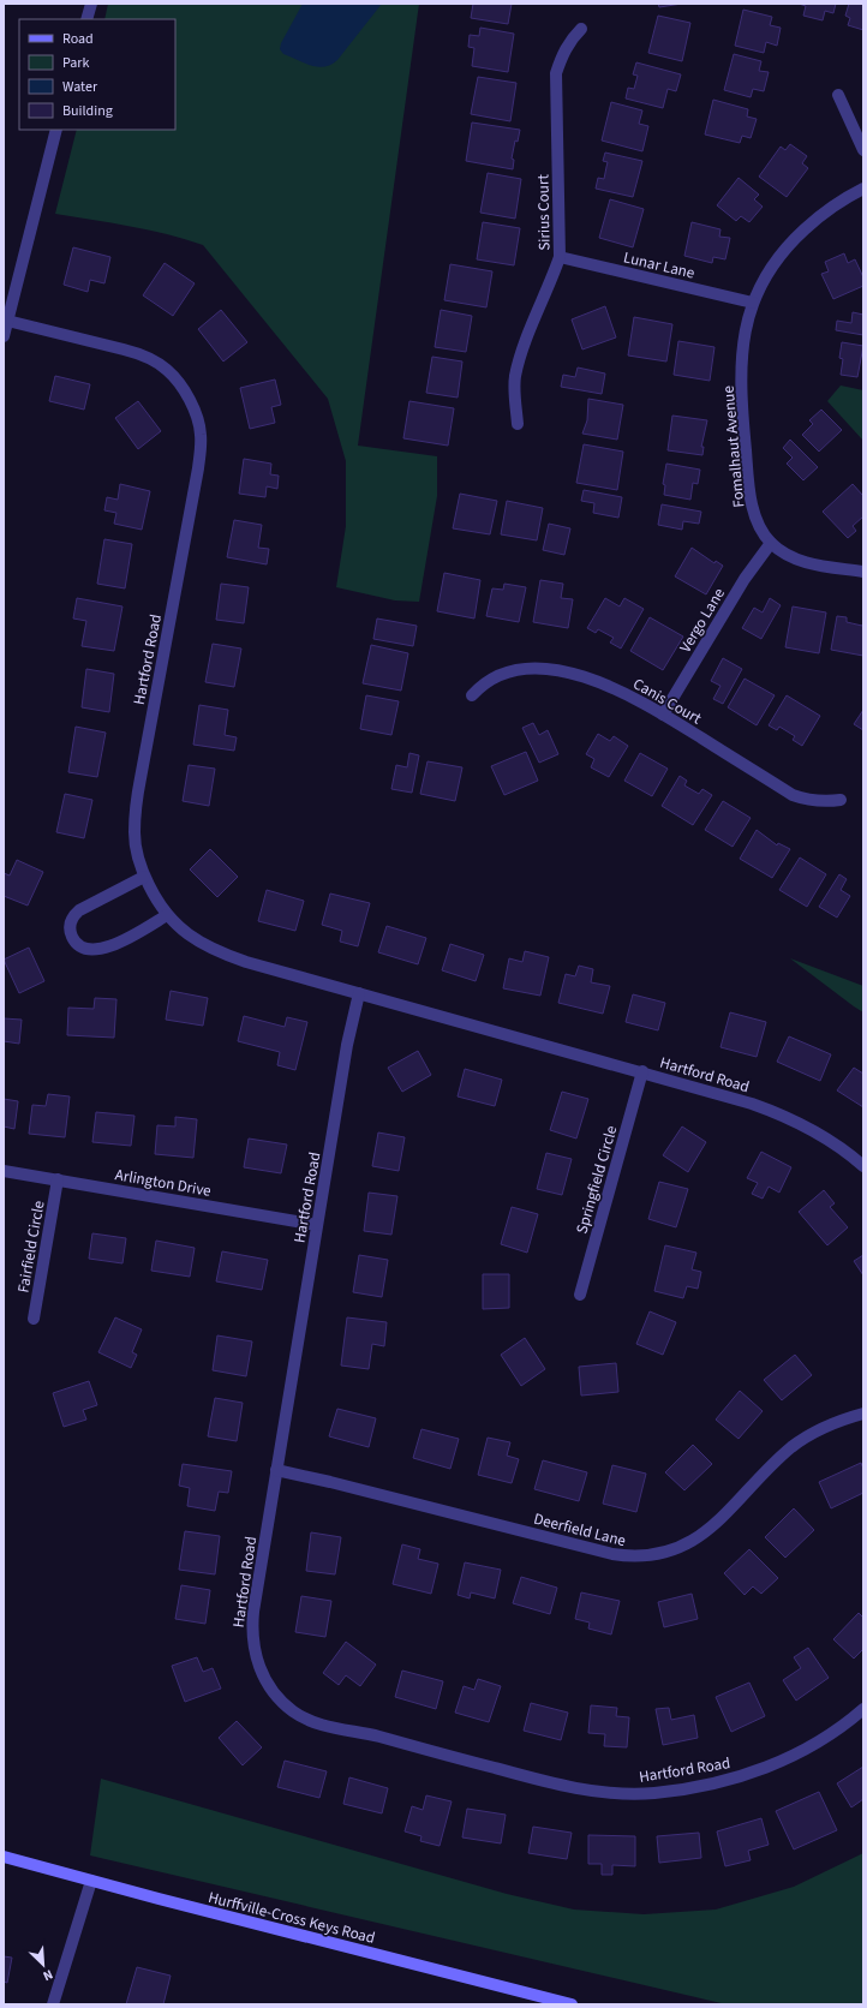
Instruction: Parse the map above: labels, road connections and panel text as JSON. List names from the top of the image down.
{
  "streets": {
    "main road": ["Hurffville-Cross Keys Road"],
    "street": [
      "Sirius Court",
      "Lunar Lane",
      "Fomalhaut Avenue",
      "Vergo Lane",
      "Hartford Road",
      "Canis Court",
      "Springfield Circle",
      "Arlington Drive",
      "Fairfield Circle",
      "Deerfield Lane"
    ]
  },
  "crossings": [
    ["Sirius Court", "Lunar Lane"],
    ["Lunar Lane", "Fomalhaut Avenue"],
    ["Fomalhaut Avenue", "Vergo Lane"],
    ["Vergo Lane", "Canis Court"],
    ["Hartford Road", "Springfield Circle"],
    ["Hartford Road", "Arlington Drive"],
    ["Hartford Road", "Deerfield Lane"],
    ["Arlington Drive", "Fairfield Circle"]
  ],
  "legend": [
    "Road",
    "Park",
    "Water",
    "Building"
  ],
  "north": "bottom right"
}
